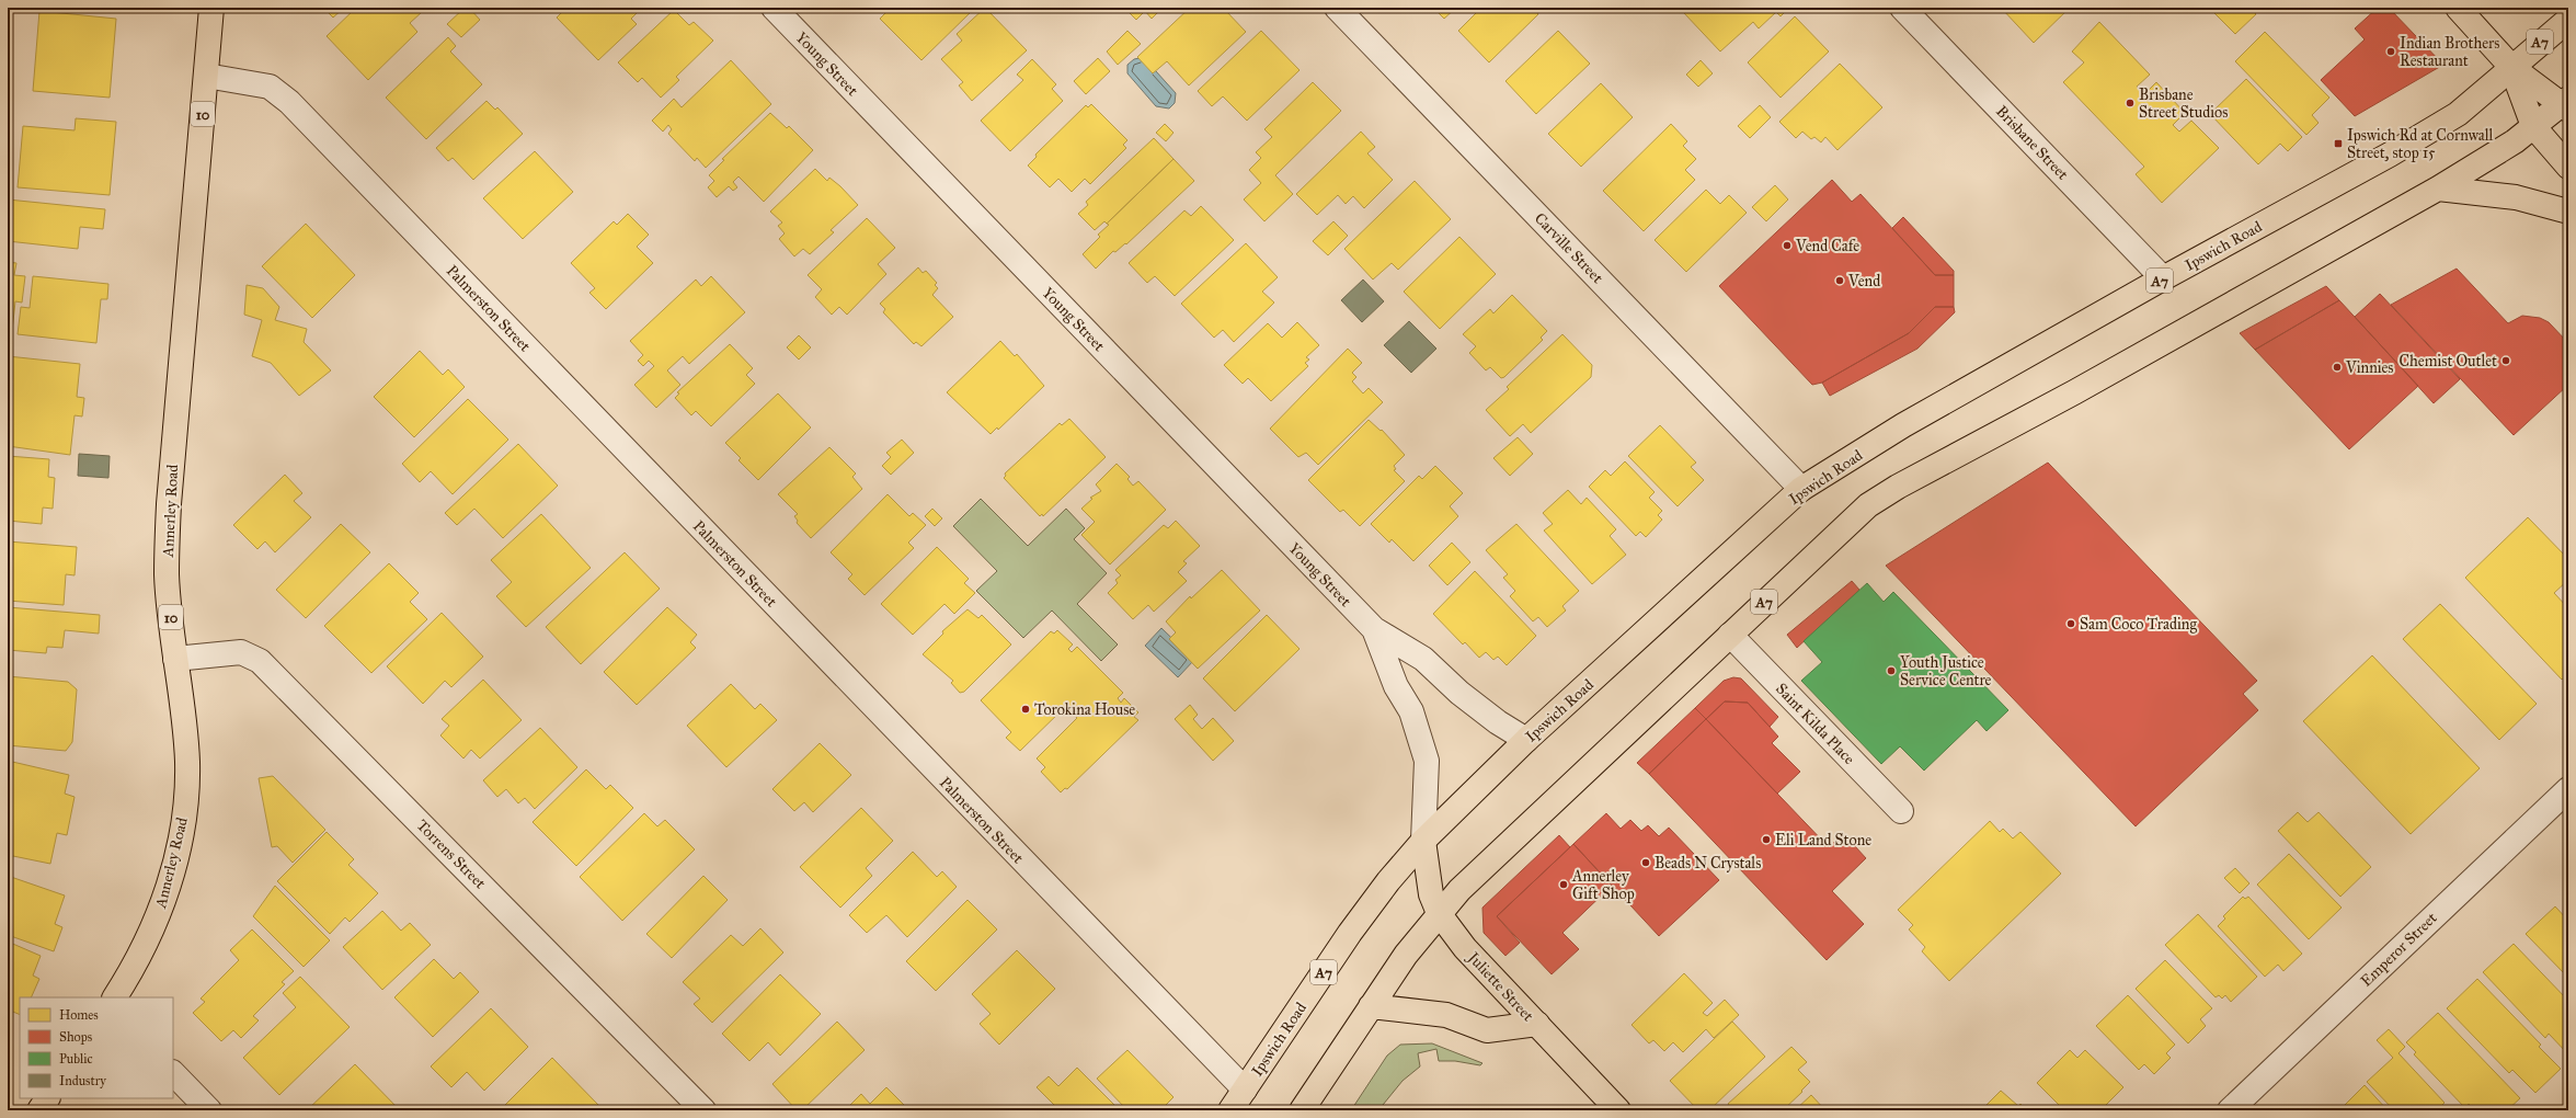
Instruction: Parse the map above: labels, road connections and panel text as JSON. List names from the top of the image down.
{
  "streets": {
    "main road": [
      "A7",
      "10",
      "Ipswich Road",
      "Annerley Road",
      "Juliette Street"
    ],
    "street": [
      "Young Street",
      "Brisbane Street",
      "Carville Street",
      "Palmerston Street",
      "Saint Kilda Place",
      "Torrens Street",
      "Emperor Street"
    ]
  },
  "crossings": [
    ["A7", "Saint Kilda Place"],
    ["A7", "Juliette Street"],
    ["Young Street", "Ipswich Road"],
    ["Young Street", "Juliette Street"],
    ["Brisbane Street", "Ipswich Road"],
    ["Ipswich Road", "Carville Street"],
    ["Ipswich Road", "Palmerston Street"],
    ["Ipswich Road", "Juliette Street"],
    ["Palmerston Street", "Annerley Road"],
    ["Annerley Road", "Torrens Street"]
  ],
  "places": {
    "other": [
      "Indian Brothers Restaurant",
      "Brisbane Street Studios",
      "Vend Cafe",
      "Vend",
      "Chemist Outlet",
      "Vinnies",
      "Sam Coco Trading",
      "Youth Justice Service Centre",
      "Torokina House",
      "Eli Land Stone",
      "Beads N Crystals",
      "Annerley Gift Shop"
    ],
    "transit": ["Ipswich Rd at Cornwall Street, stop 15"]
  },
  "legend": [
    "Homes",
    "Shops",
    "Public",
    "Industry"
  ]
}
